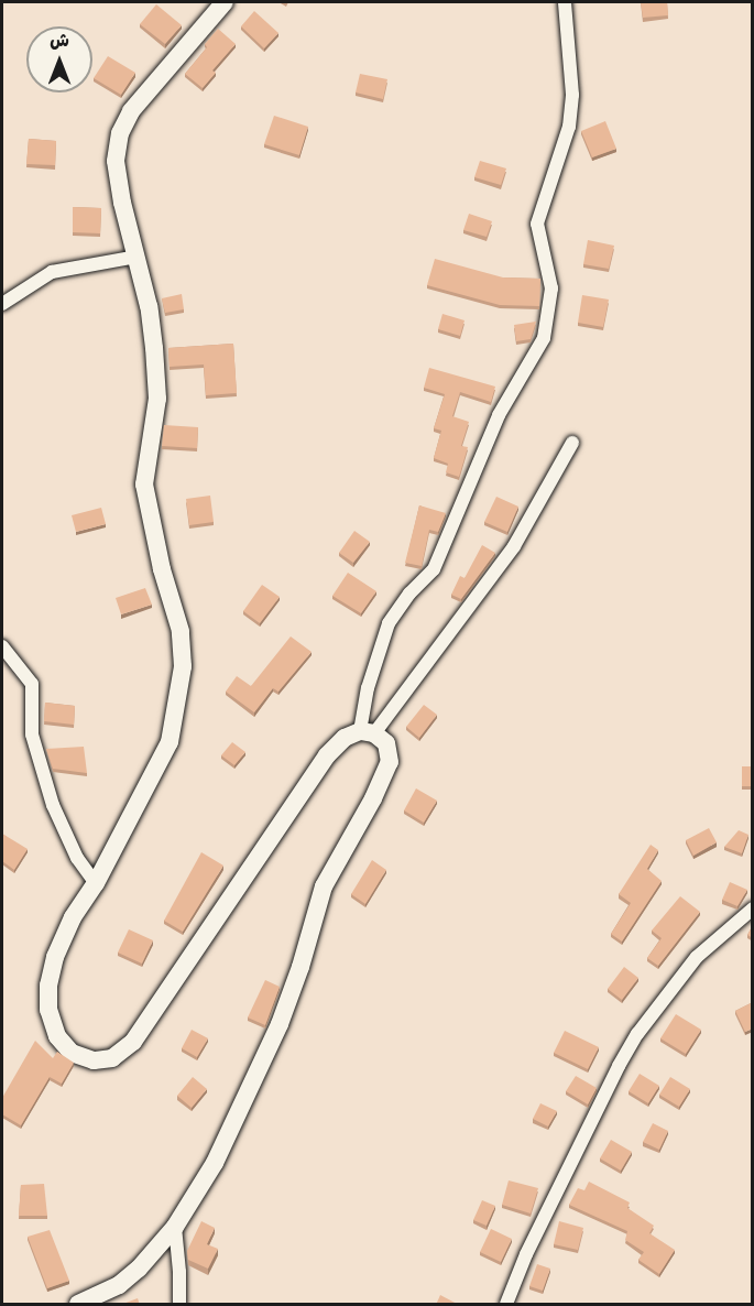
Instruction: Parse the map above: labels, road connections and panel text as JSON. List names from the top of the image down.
{
  "north": "top"
}
